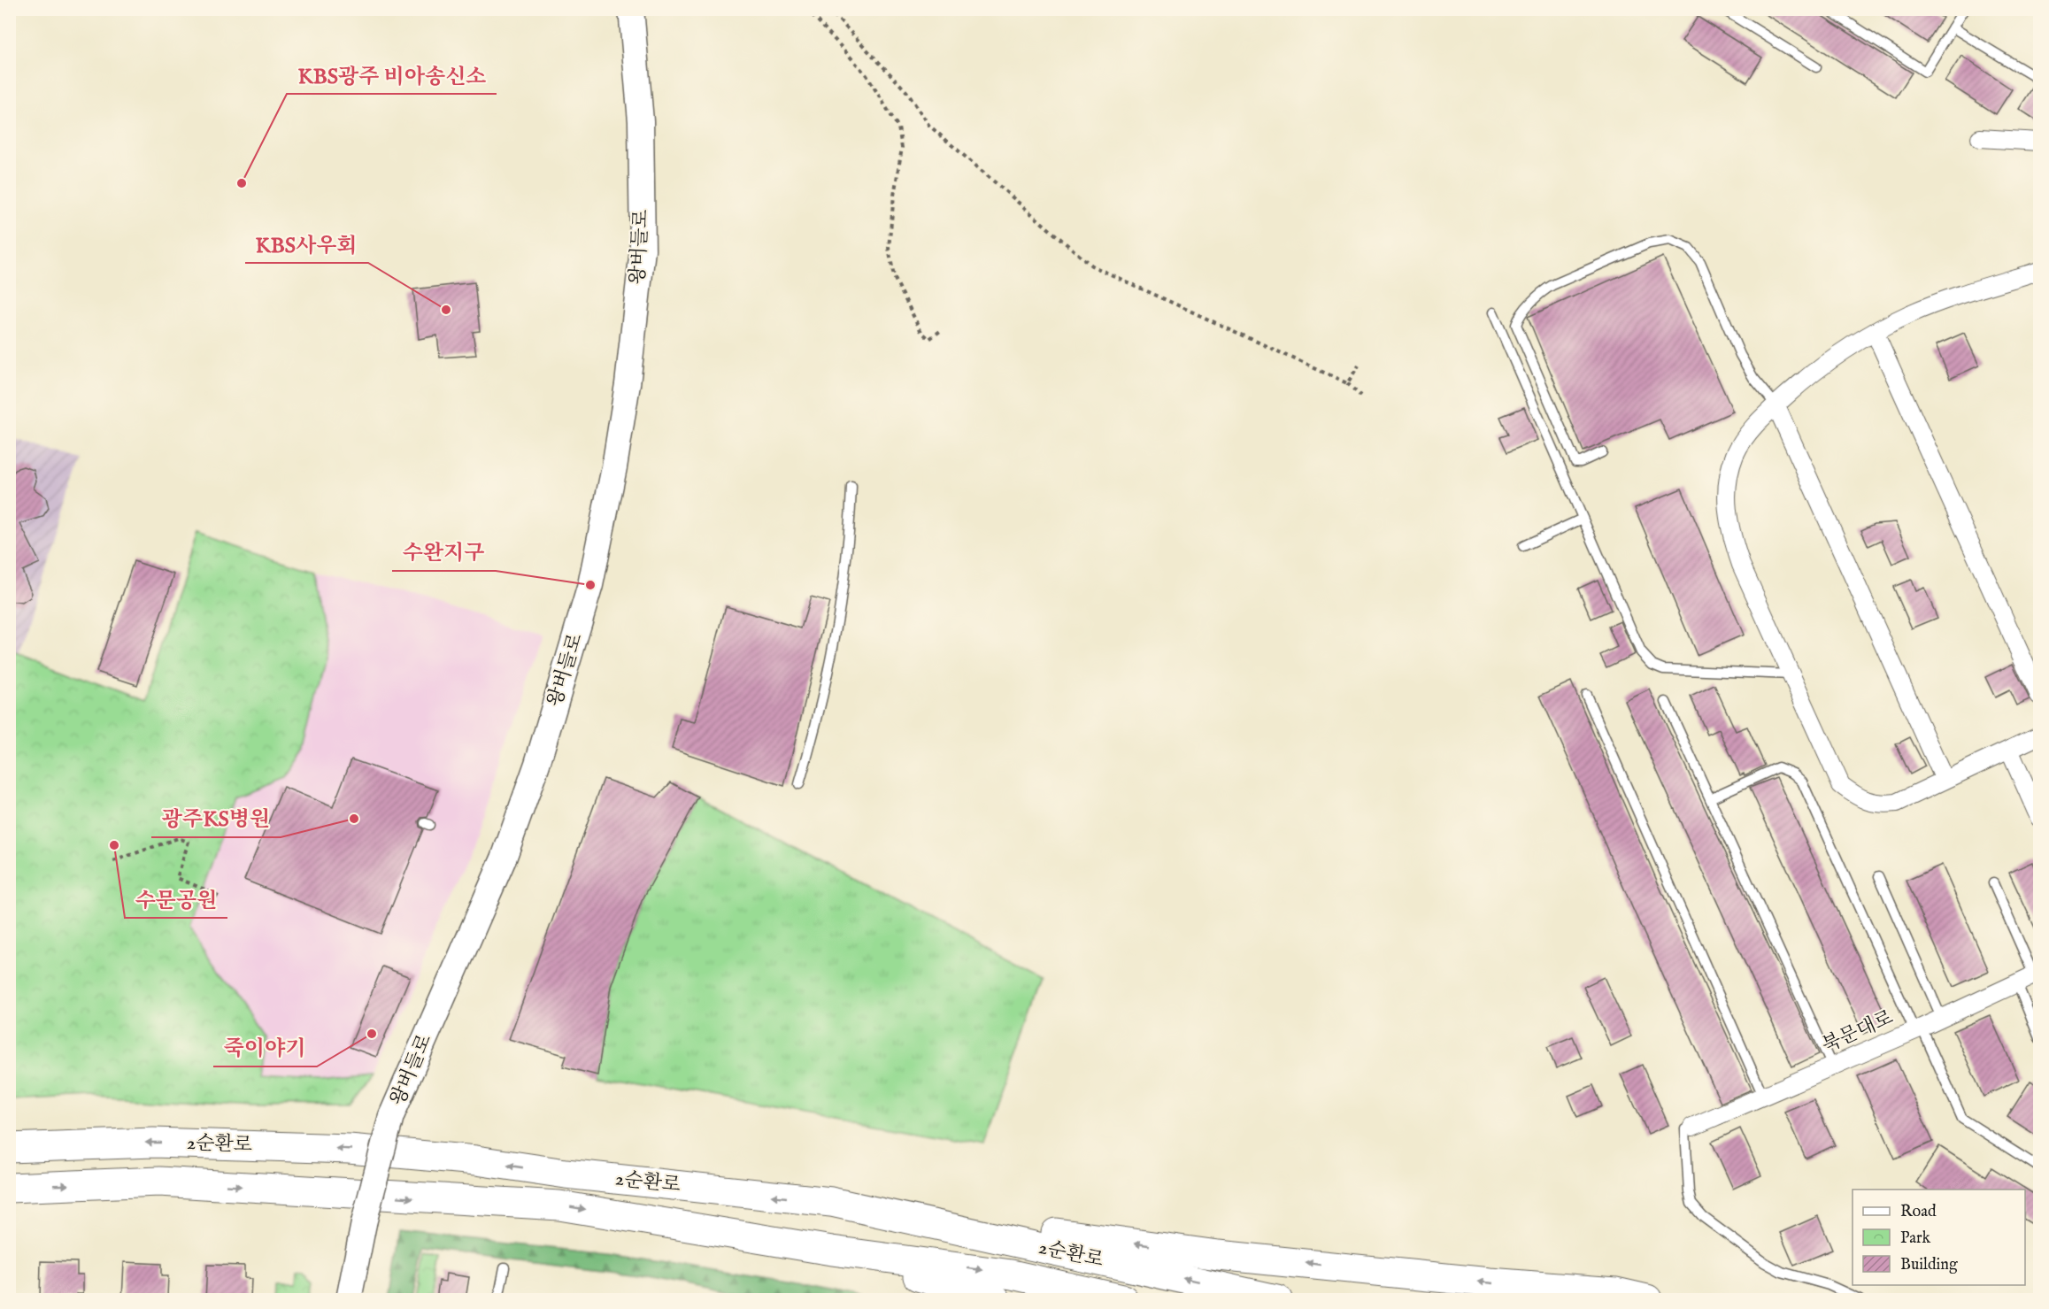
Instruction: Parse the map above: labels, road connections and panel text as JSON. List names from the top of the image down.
{
  "streets": {
    "highway": ["2순환로"],
    "main road": ["왕버들로"],
    "street": ["북문대로"]
  },
  "places": [
    "KBS광주 비아송신소",
    "KBS사우회",
    "수완지구",
    "광주KS병원",
    "수문공원",
    "죽이야기"
  ],
  "legend": ["Road", "Park", "Building"]
}
